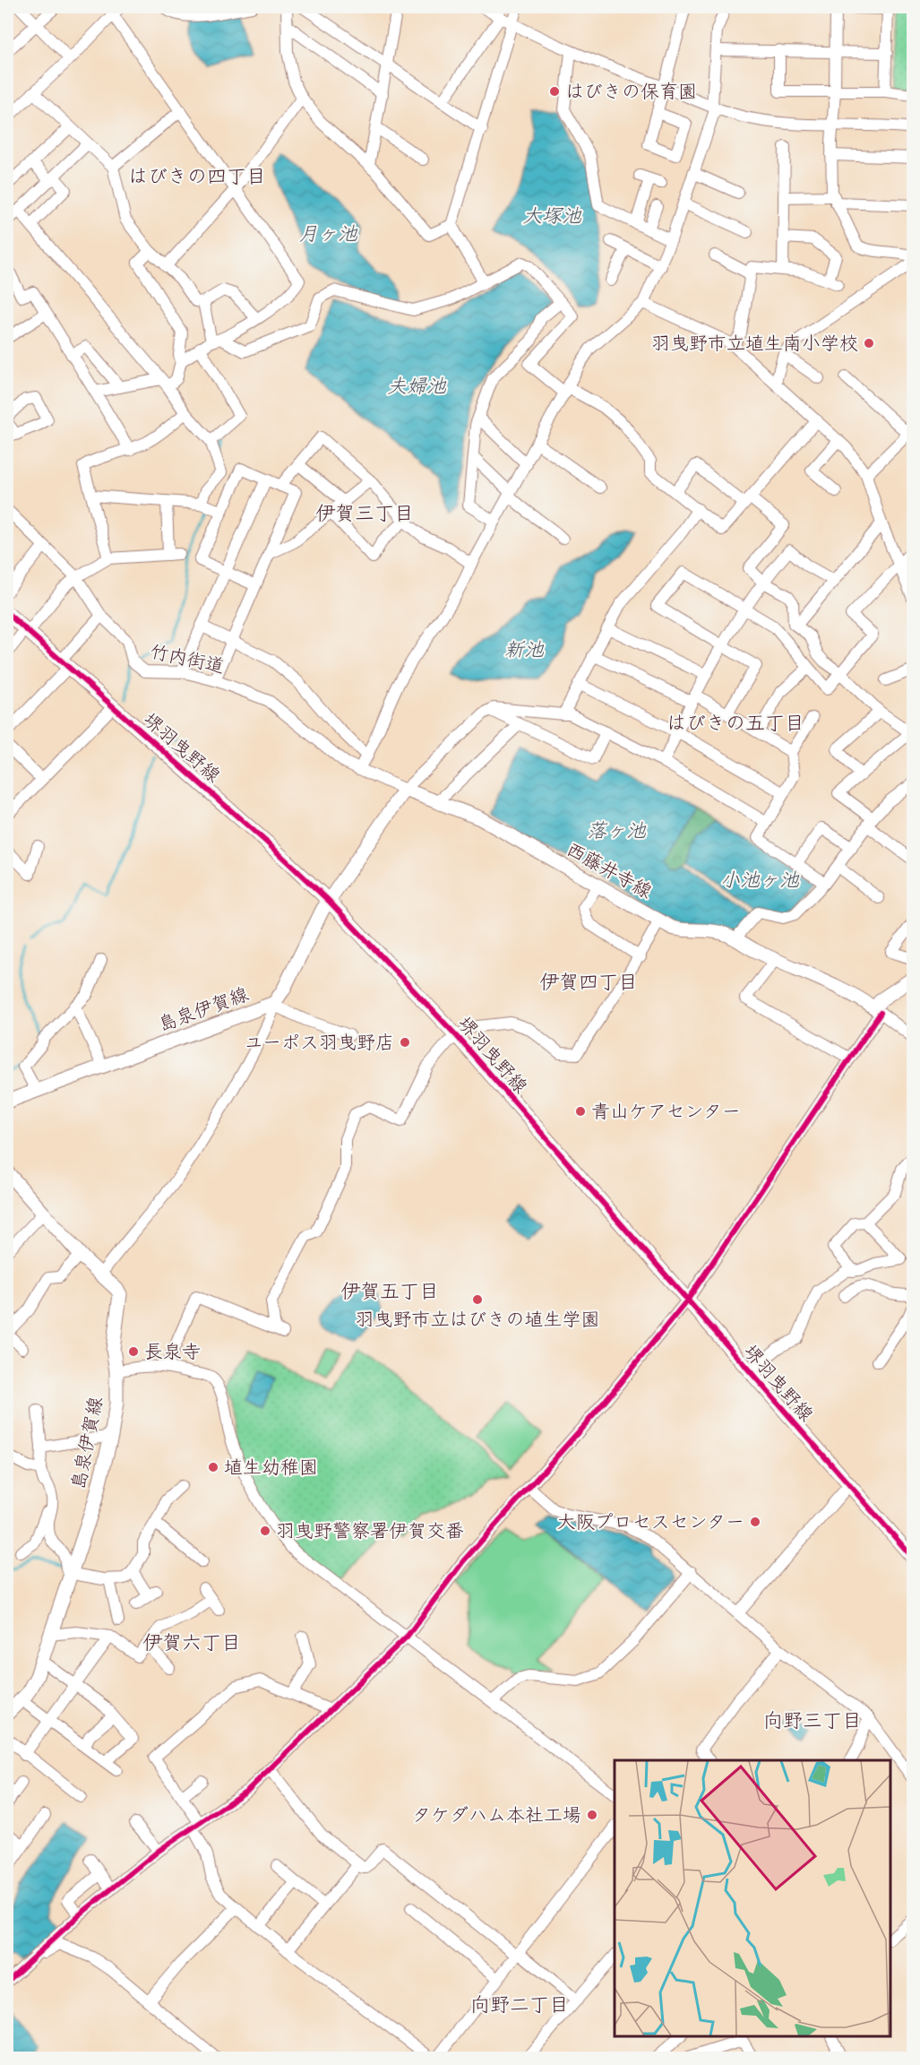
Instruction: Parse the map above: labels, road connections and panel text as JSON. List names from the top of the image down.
{
  "streets": {
    "main road": ["堺羽曳野線", "西藤井寺線", "島泉伊賀線"],
    "street": ["竹内街道"]
  },
  "crossings": [
    ["竹内街道", "西藤井寺線"],
    ["堺羽曳野線", "島泉伊賀線"]
  ],
  "districts": [
    "はびきの四丁目",
    "伊賀三丁目",
    "はびきの五丁目",
    "伊賀四丁目",
    "伊賀五丁目",
    "伊賀六丁目",
    "向野三丁目",
    "向野二丁目"
  ],
  "water": [
    "大塚池",
    "月ヶ池",
    "夫婦池",
    "新池",
    "落ヶ池",
    "小池ヶ池"
  ],
  "places": [
    "はびきの保育園",
    "羽曳野市立埴生南小学校",
    "ユーポス羽曳野店",
    "青山ケアセンター",
    "羽曳野市立はびきの埴生学園",
    "長泉寺",
    "埴生幼稚園",
    "大阪プロセスセンター",
    "羽曳野警察署伊賀交番",
    "タケダハム本社工場"
  ]
}
